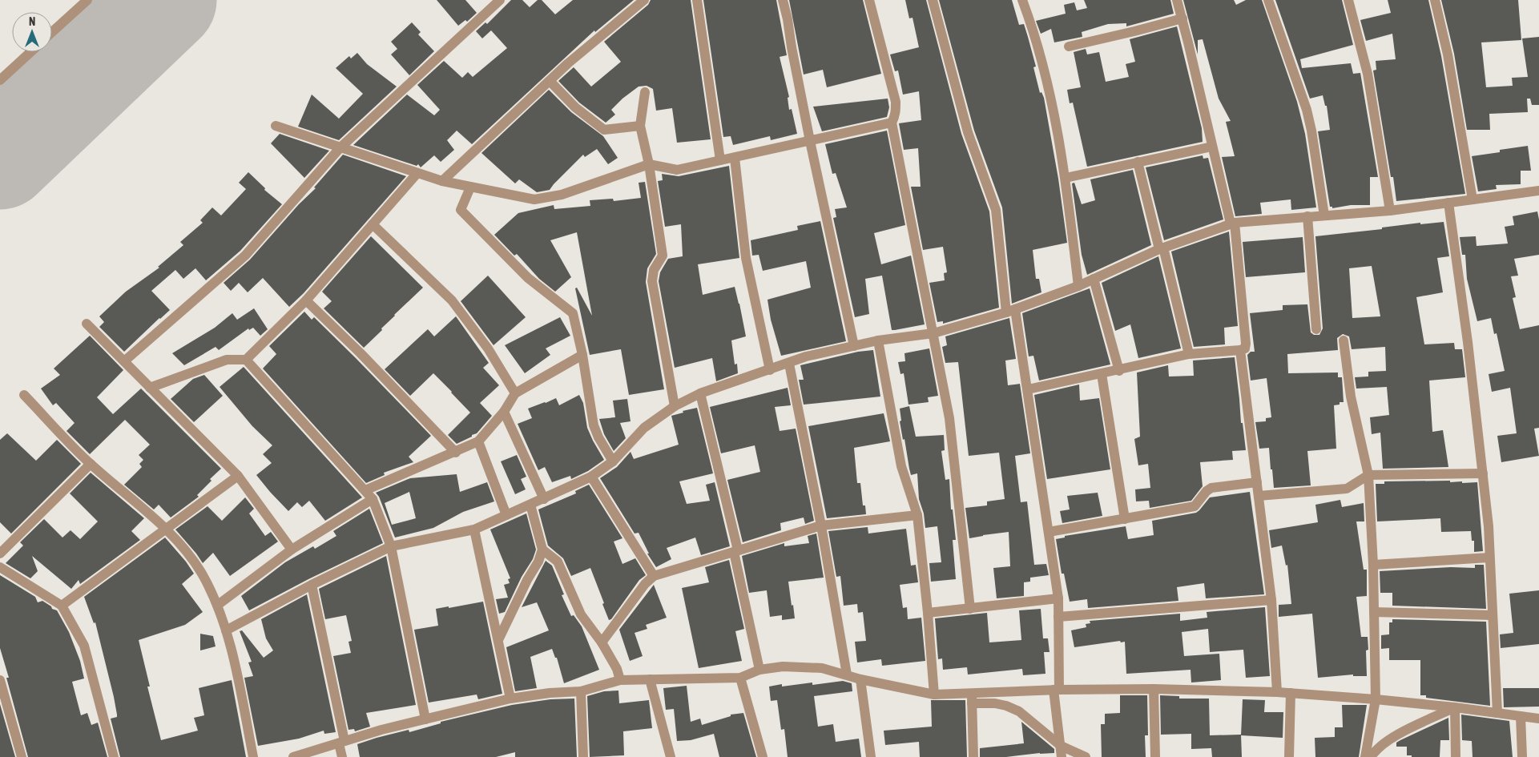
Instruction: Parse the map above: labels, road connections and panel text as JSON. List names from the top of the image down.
{
  "north": "top"
}
